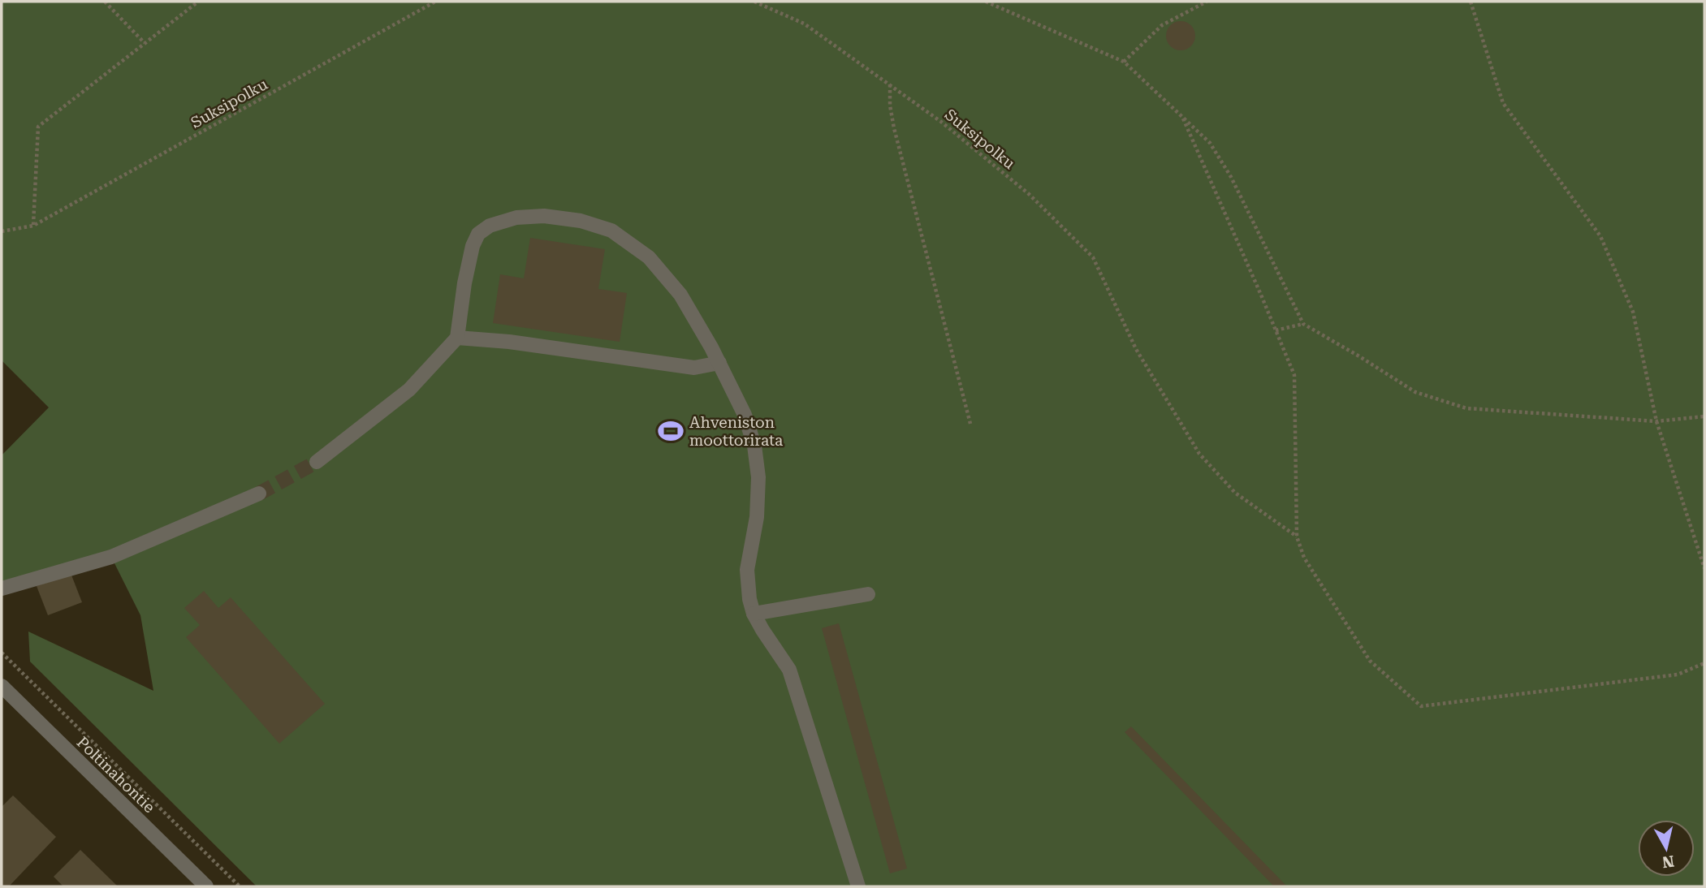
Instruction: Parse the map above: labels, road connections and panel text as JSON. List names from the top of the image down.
{
  "streets": {
    "street": ["Poltinahontie"],
    "path": ["Suksipolku"]
  },
  "places": {
    "sports": ["Ahveniston moottorirata"]
  },
  "north": "bottom"
}
